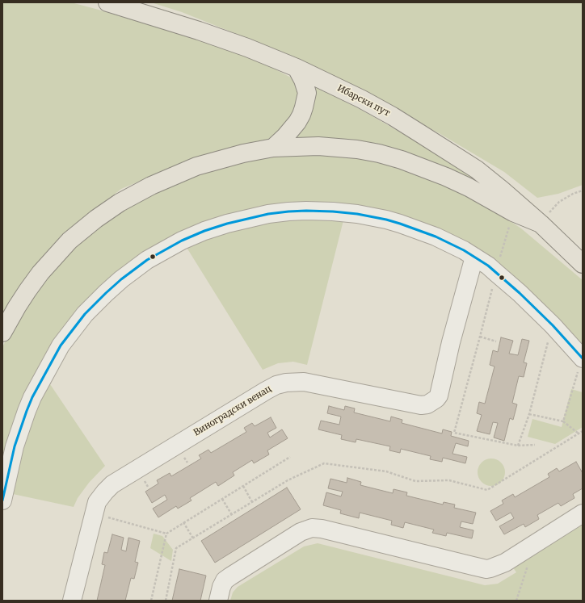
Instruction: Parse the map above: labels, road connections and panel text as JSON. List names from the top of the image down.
{
  "streets": {
    "main road": ["Ибарски пут"],
    "street": ["Виноградски венац"]
  }
}
